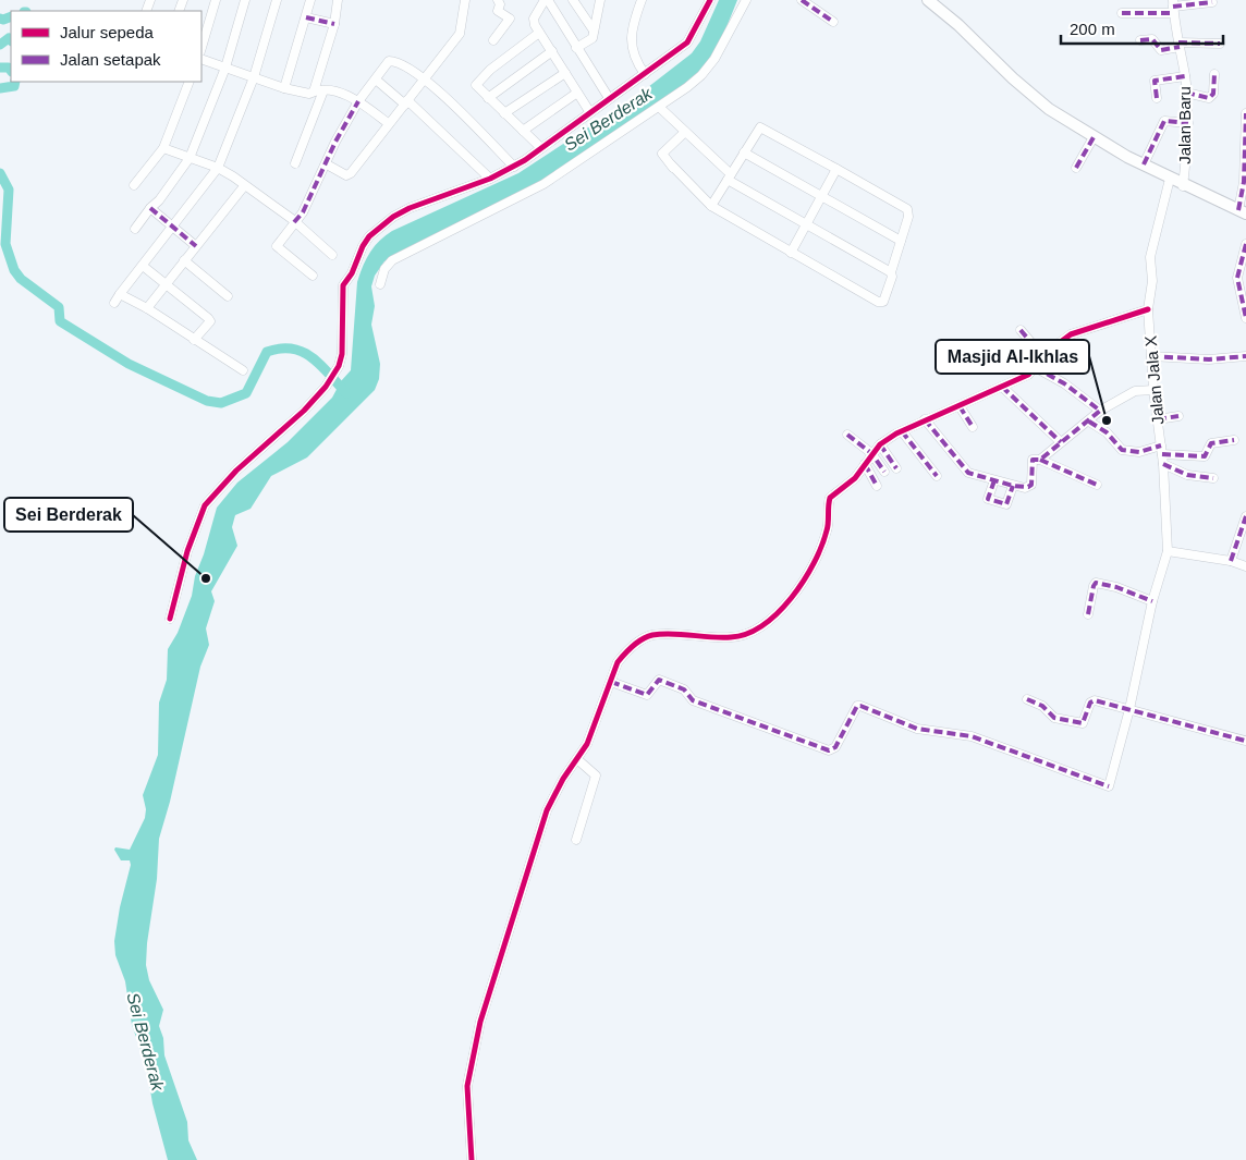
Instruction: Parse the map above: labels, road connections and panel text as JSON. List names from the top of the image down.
{
  "streets": {
    "street": ["Jalan Baru", "Jalan Jala X"]
  },
  "water": ["Sei Berderak"],
  "places": ["Masjid Al-Ikhlas", "Sei Berderak"],
  "legend": ["Jalur sepeda", "Jalan setapak"],
  "scale_bar": "200 m"
}
